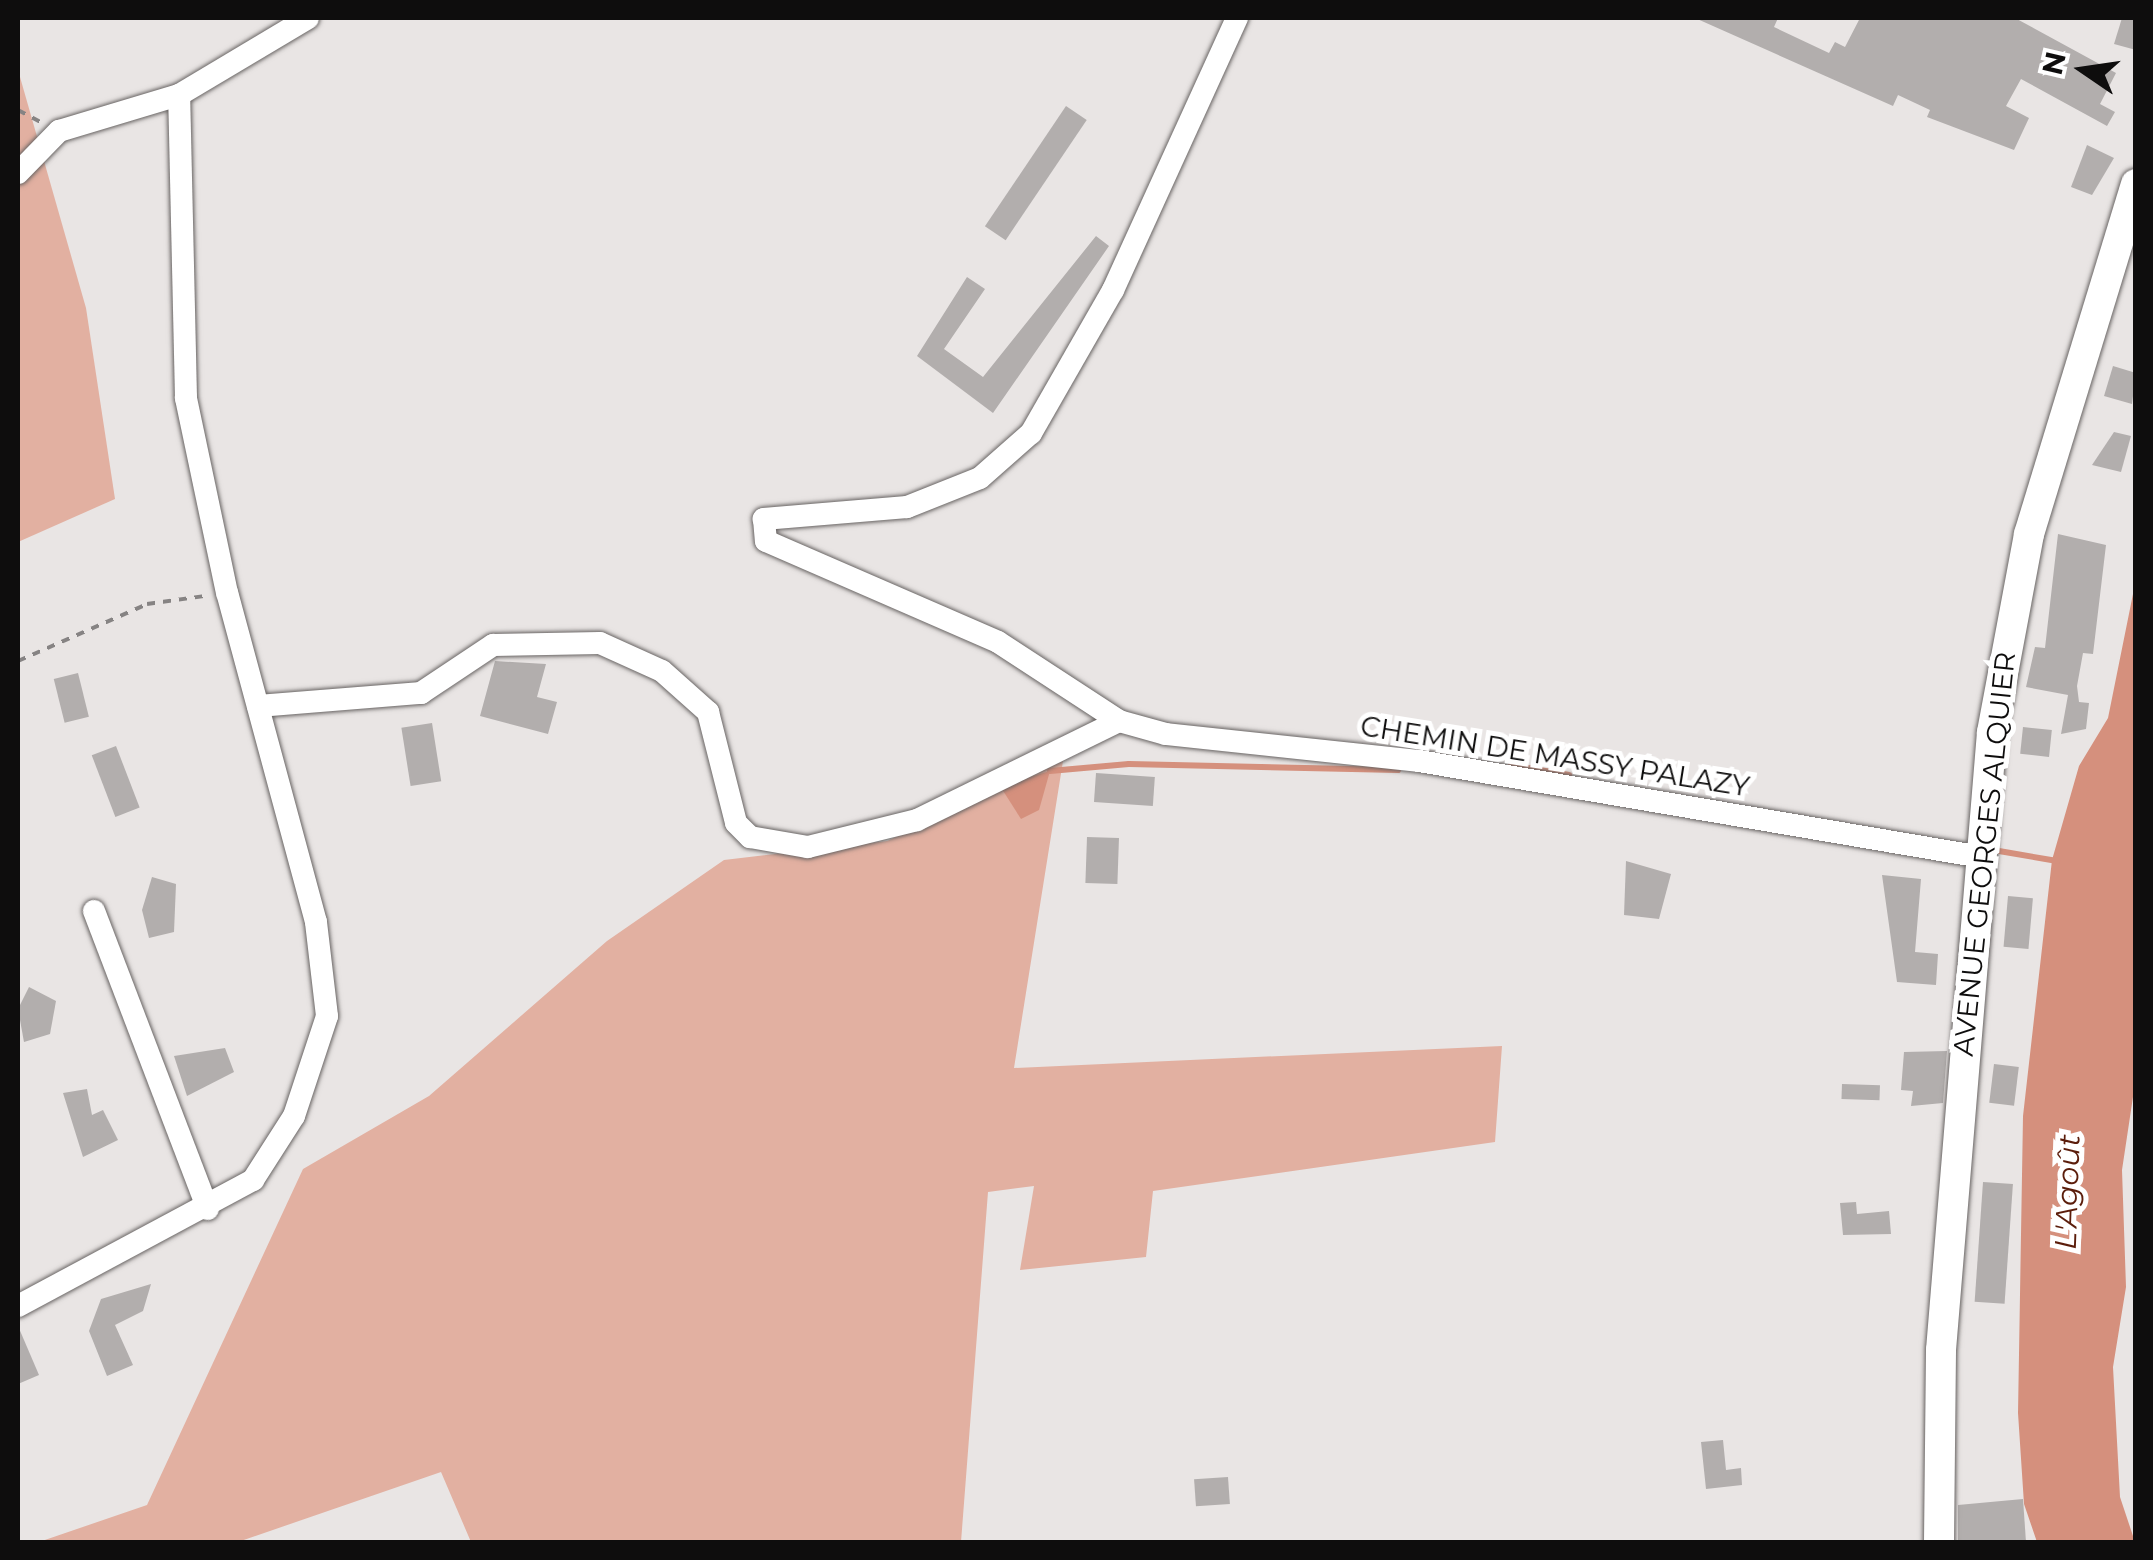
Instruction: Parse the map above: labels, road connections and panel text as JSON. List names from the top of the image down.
{
  "streets": {
    "main road": ["AVENUE GEORGES ALQUIER"],
    "street": ["CHEMIN DE MASSY PALAZY"]
  },
  "crossings": [
    ["CHEMIN DE MASSY PALAZY", "AVENUE GEORGES ALQUIER"]
  ],
  "water": ["L'Agoût"],
  "north": "left"
}
